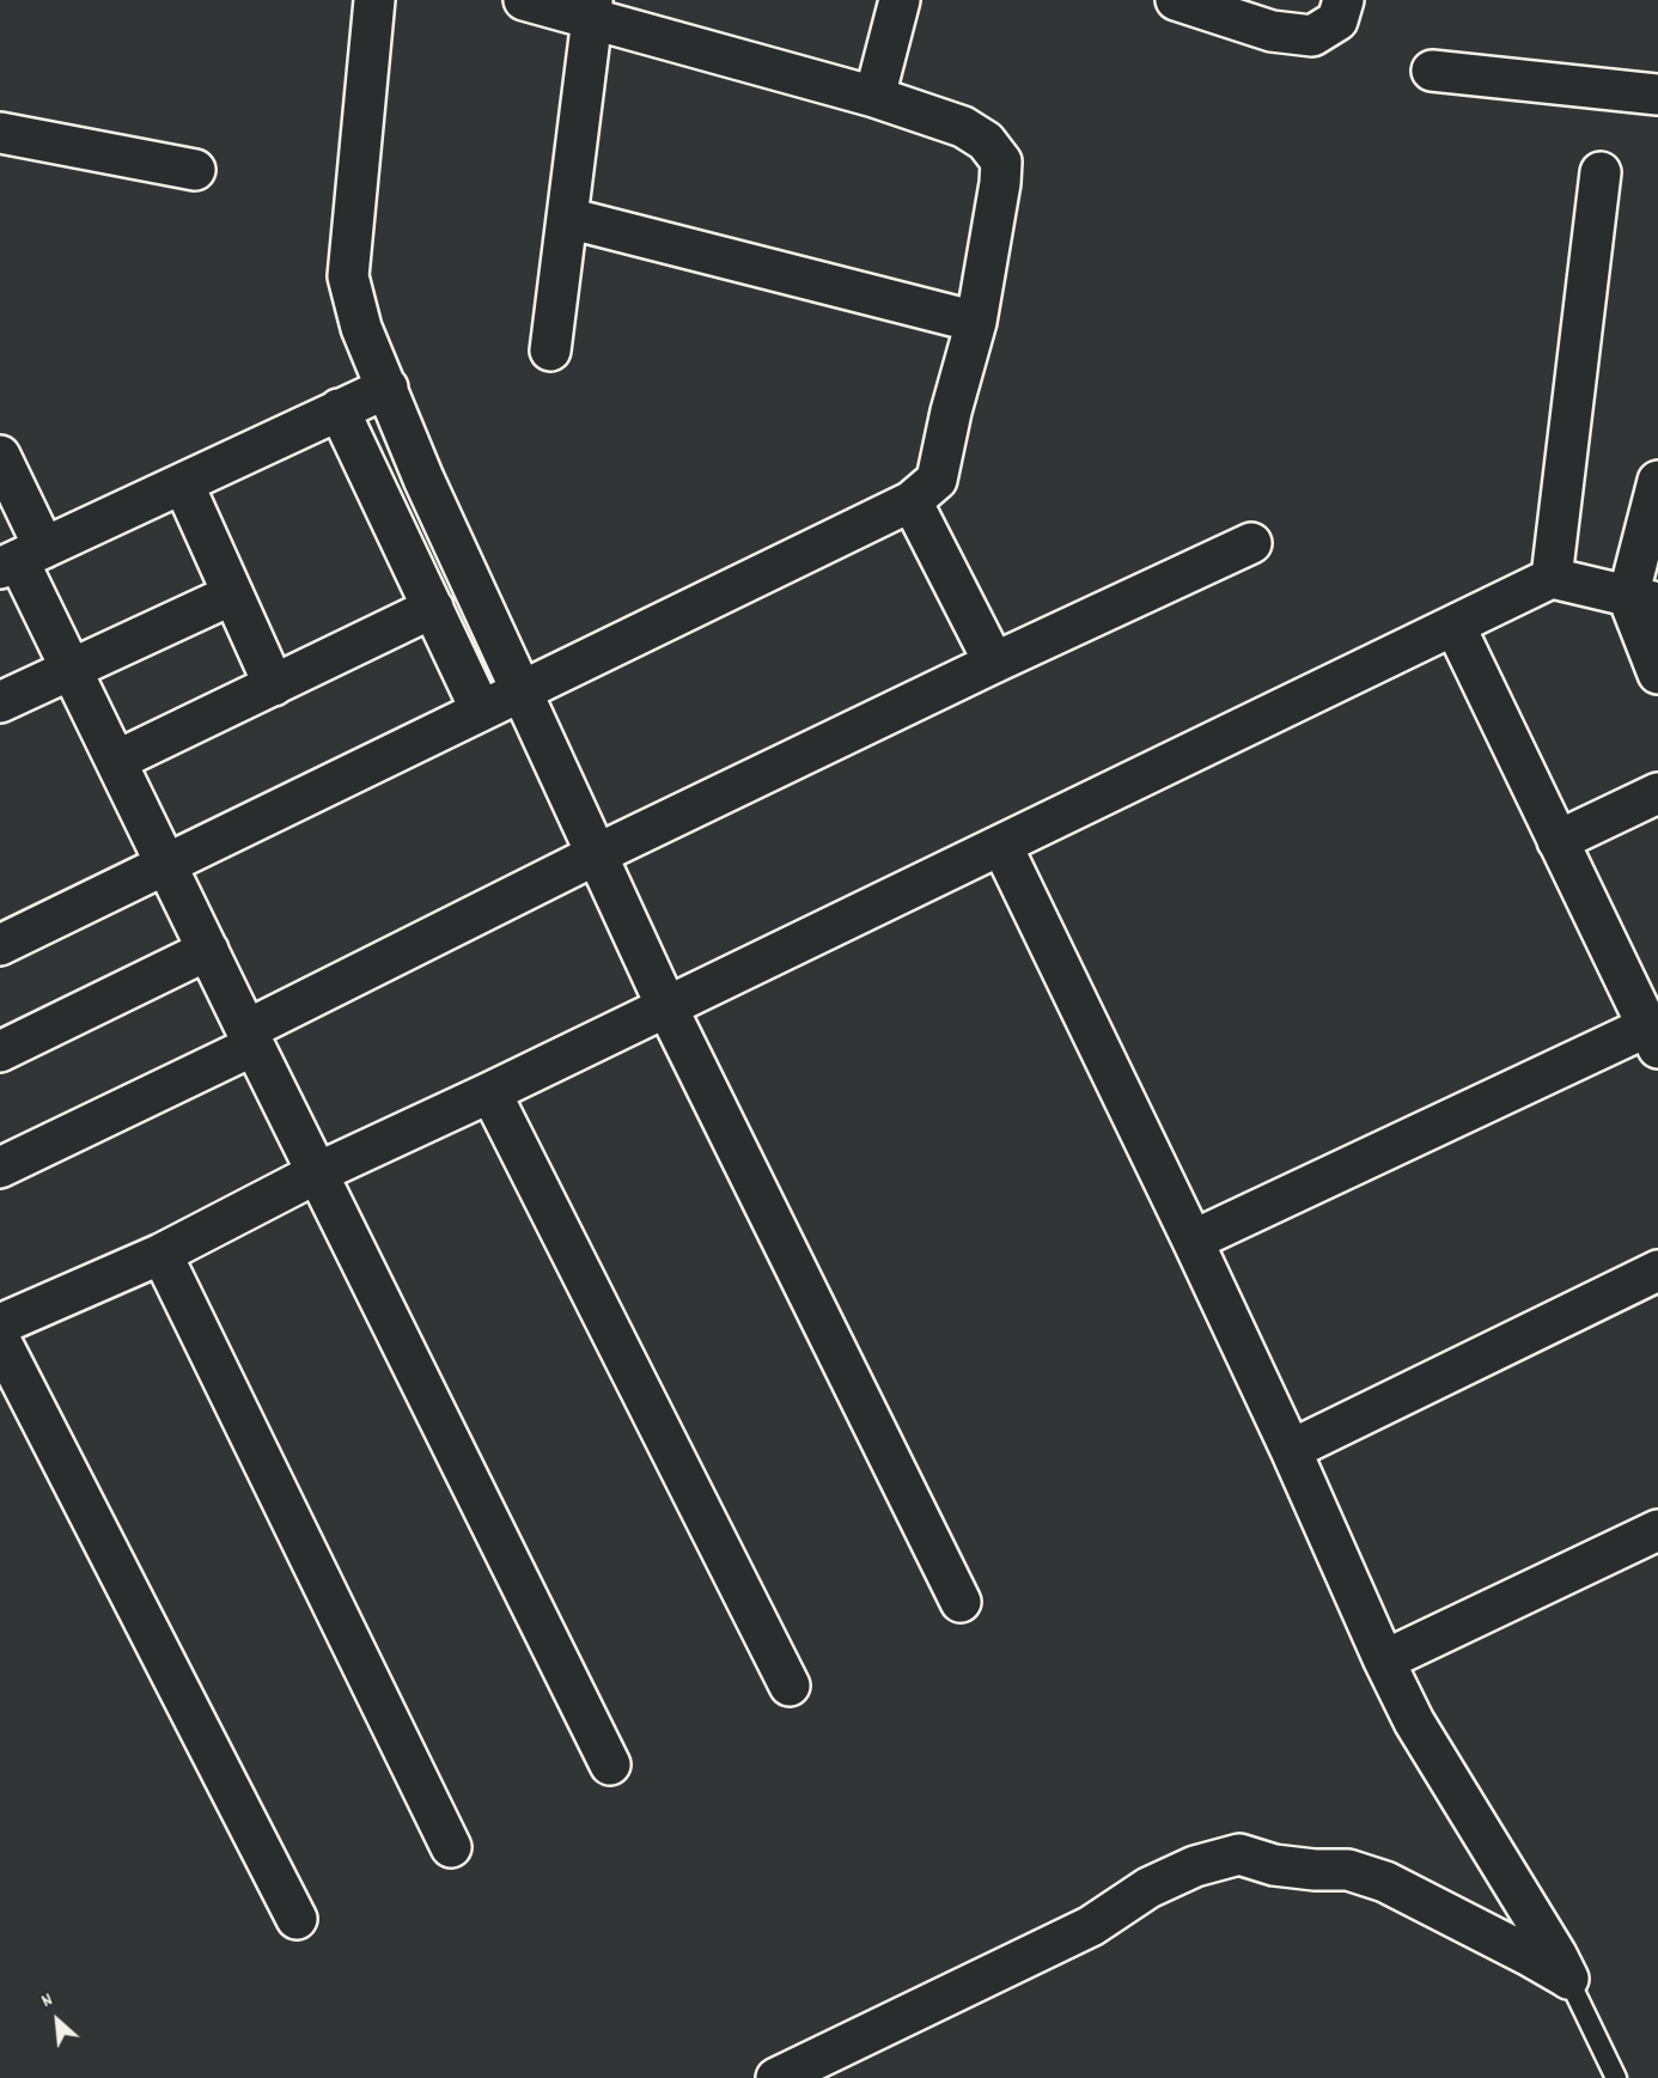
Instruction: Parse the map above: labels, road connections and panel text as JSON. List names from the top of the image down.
{
  "north": "top left"
}
